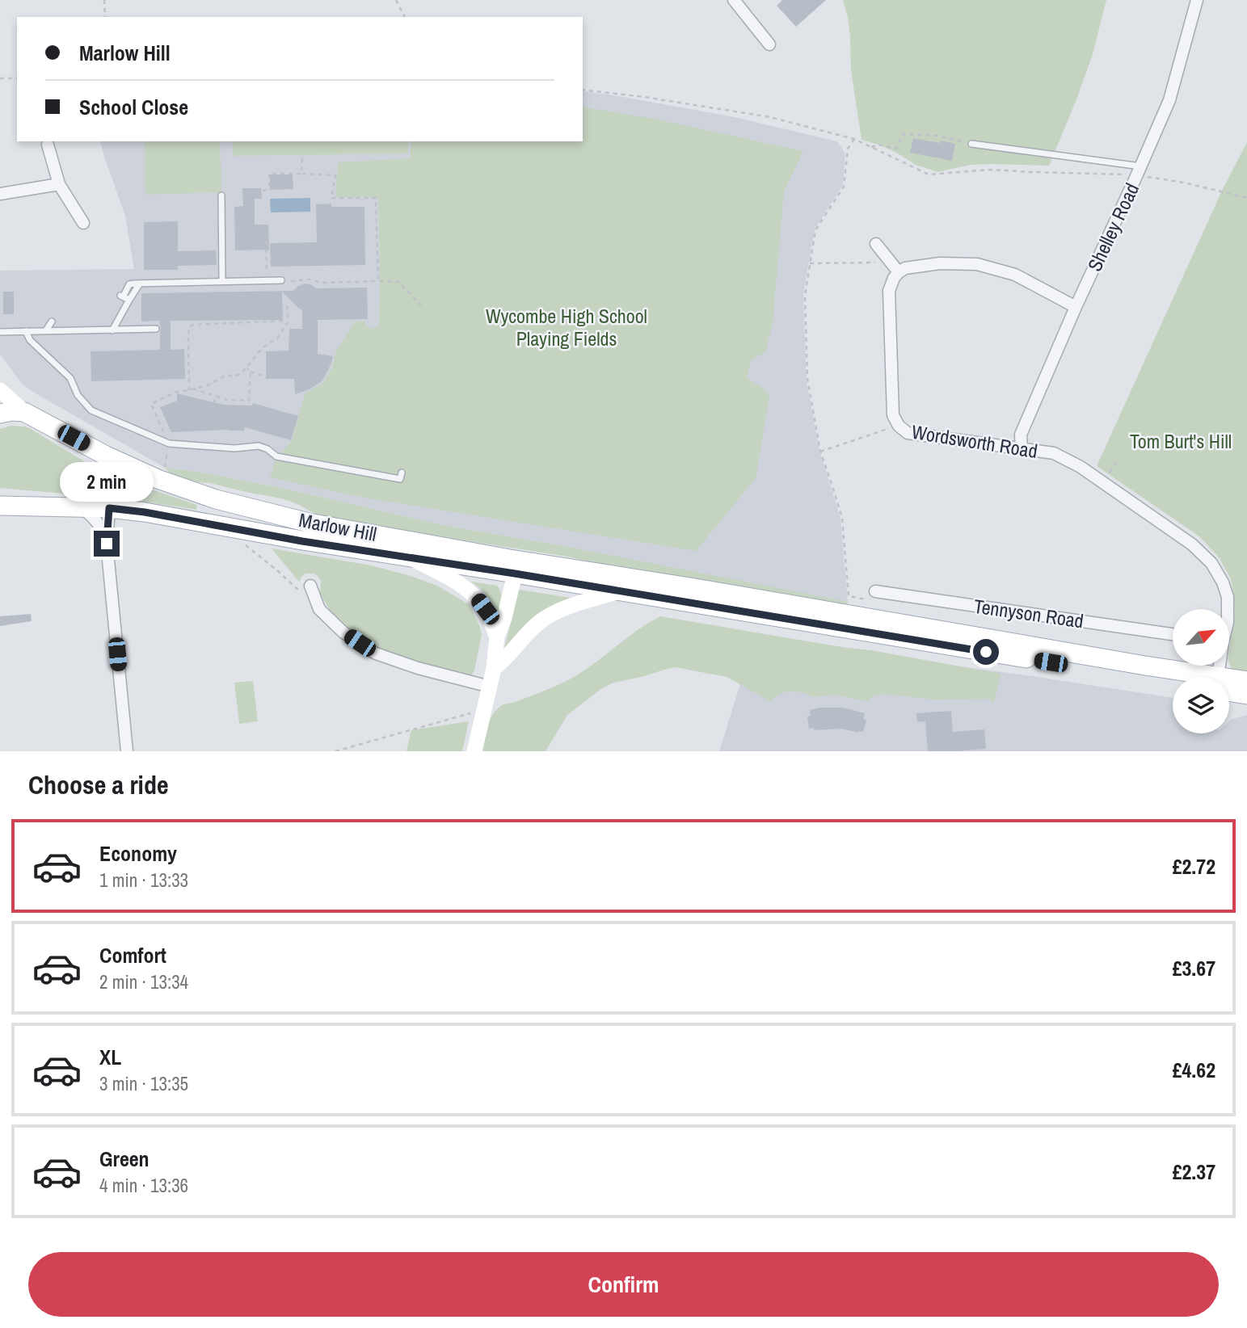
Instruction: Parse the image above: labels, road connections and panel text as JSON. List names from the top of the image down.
{
  "streets": {
    "main road": ["Marlow Hill"],
    "street": ["Shelley Road", "Wordsworth Road", "Tennyson Road"]
  },
  "crossings": [
    ["Shelley Road", "Wordsworth Road"]
  ],
  "parks": ["Wycombe High School Playing Fields", "Tom Burt's Hill"],
  "north": "top right",
  "page": {
    "banner": ["Marlow Hill", "School Close"],
    "bubble": "2 min",
    "heading": "Choose a ride",
    "list": [
      {
        "name": "Economy",
        "note": "1 min · 13:33",
        "value": "£2.72"
      },
      {
        "name": "Comfort",
        "note": "2 min · 13:34",
        "value": "£3.67"
      },
      {
        "name": "XL",
        "note": "3 min · 13:35",
        "value": "£4.62"
      },
      {
        "name": "Green",
        "note": "4 min · 13:36",
        "value": "£2.37"
      }
    ],
    "buttons": "Confirm"
  }
}
